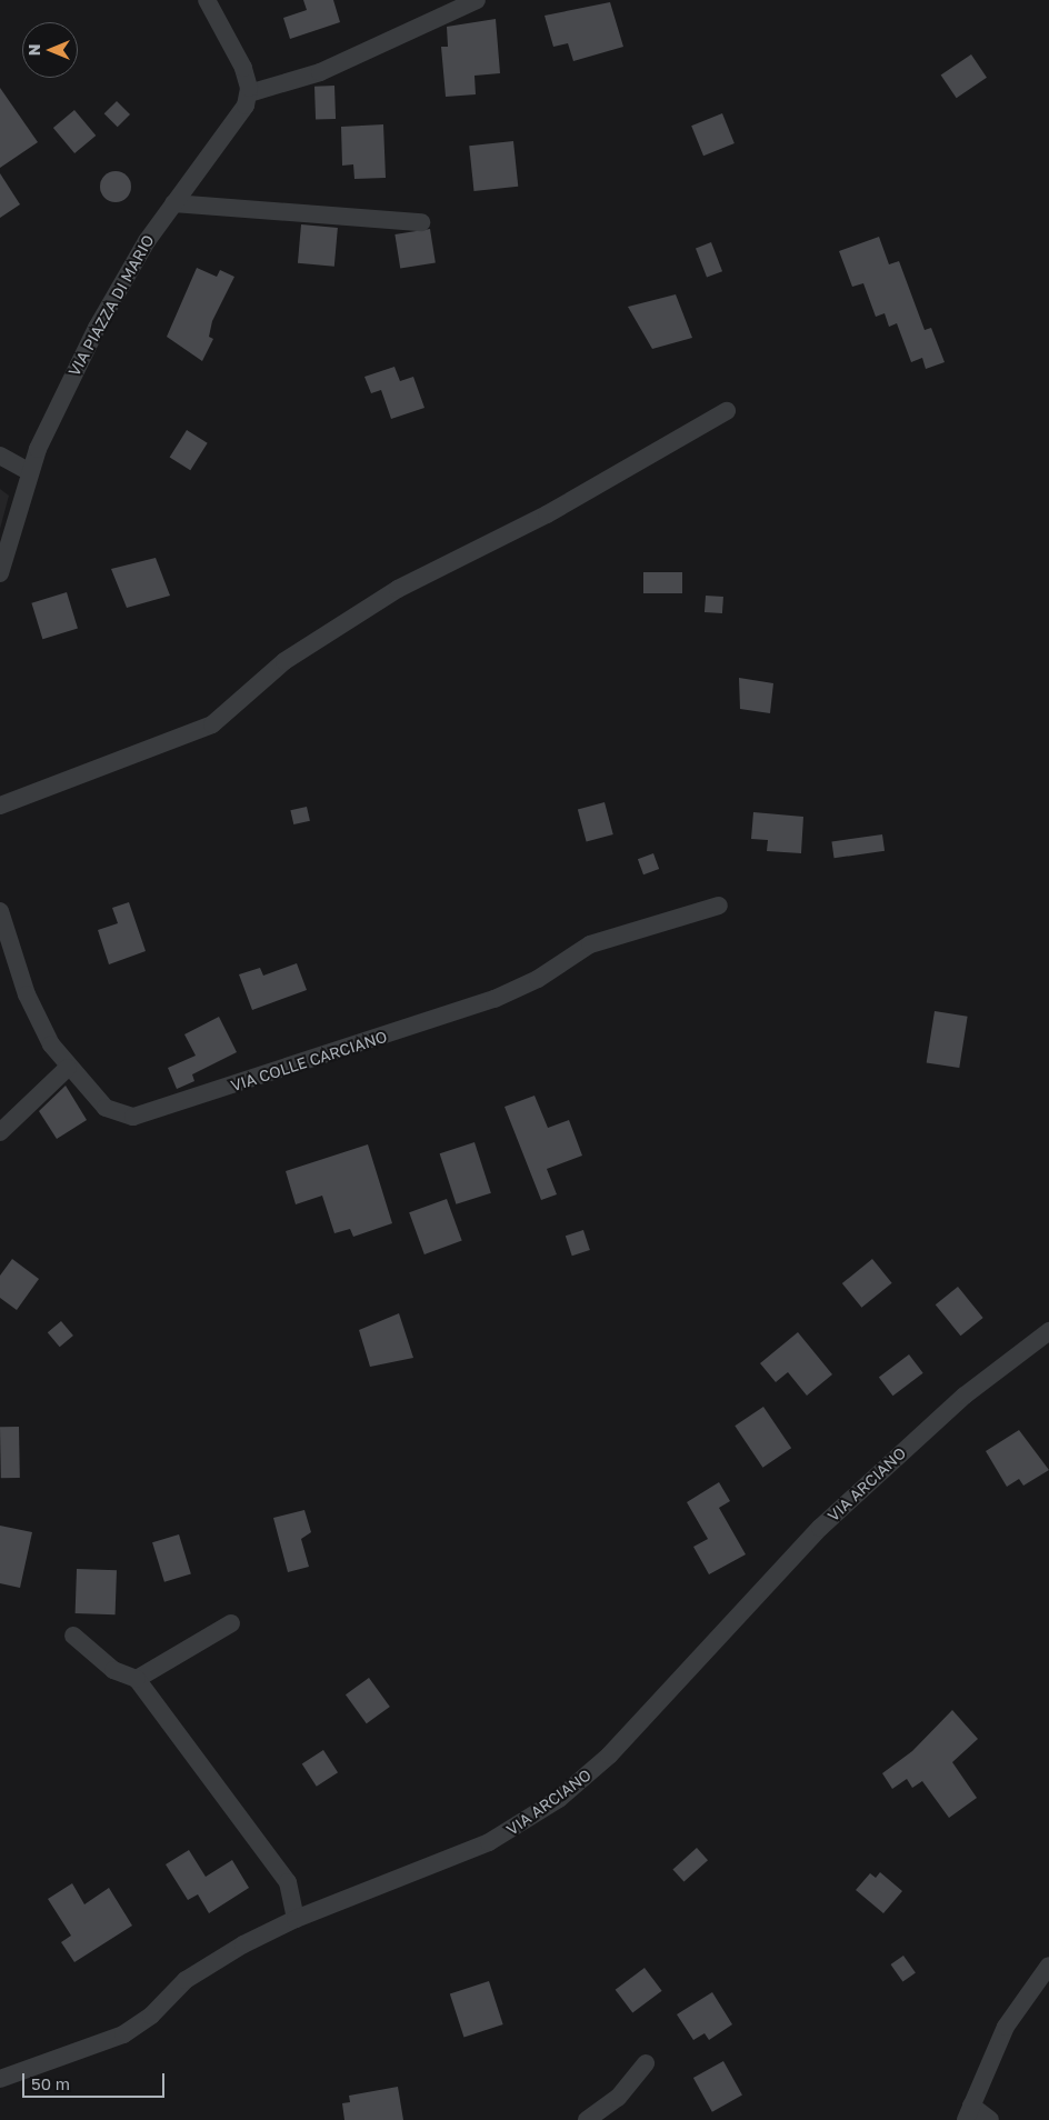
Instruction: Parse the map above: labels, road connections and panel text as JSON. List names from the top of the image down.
{
  "streets": {
    "street": ["VIA PIAZZA DI MARIO", "VIA COLLE CARCIANO", "VIA ARCIANO"]
  },
  "scale_bar": "50 m",
  "north": "left"
}
